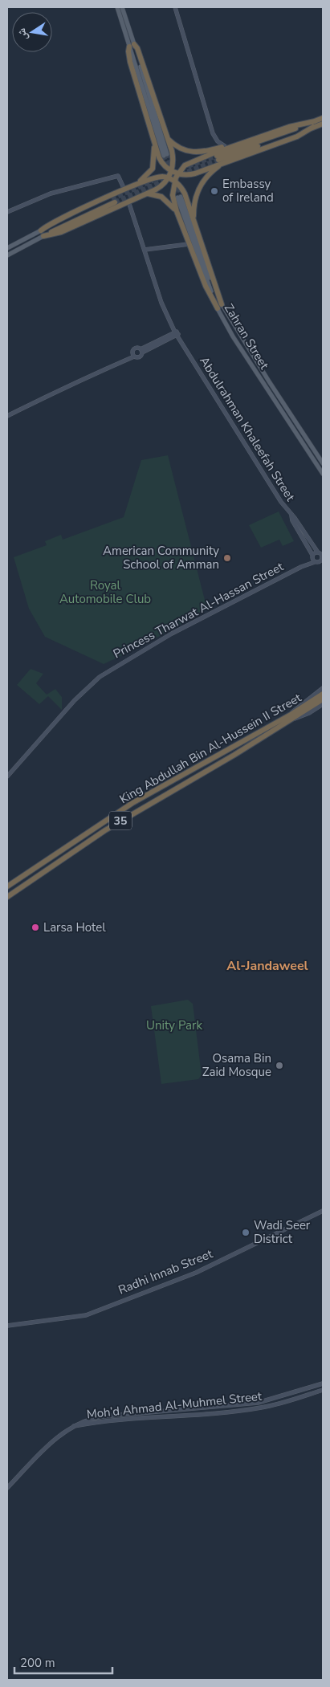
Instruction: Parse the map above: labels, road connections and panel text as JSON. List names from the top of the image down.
{
  "streets": {
    "highway": ["King Abdullah Bin Al-Hussein II Street", "35"],
    "main road": ["Zahran Street"],
    "street": [
      "Abdulrahman Khaleefah Street",
      "Princess Tharwat Al-Hassan Street",
      "Radhi Innab Street",
      "Moh’d Ahmad Al-Muhmel Street"
    ]
  },
  "crossings": [
    ["Abdulrahman Khaleefah Street", "Princess Tharwat Al-Hassan Street"]
  ],
  "districts": ["Al-Jandaweel"],
  "parks": ["Royal Automobile Club", "Unity Park"],
  "places": [
    "Embassy of Ireland",
    "American Community School of Amman",
    "Larsa Hotel",
    "Osama Bin Zaid Mosque",
    "Wadi Seer District"
  ],
  "scale_bar": "200 m",
  "north": "left"
}
